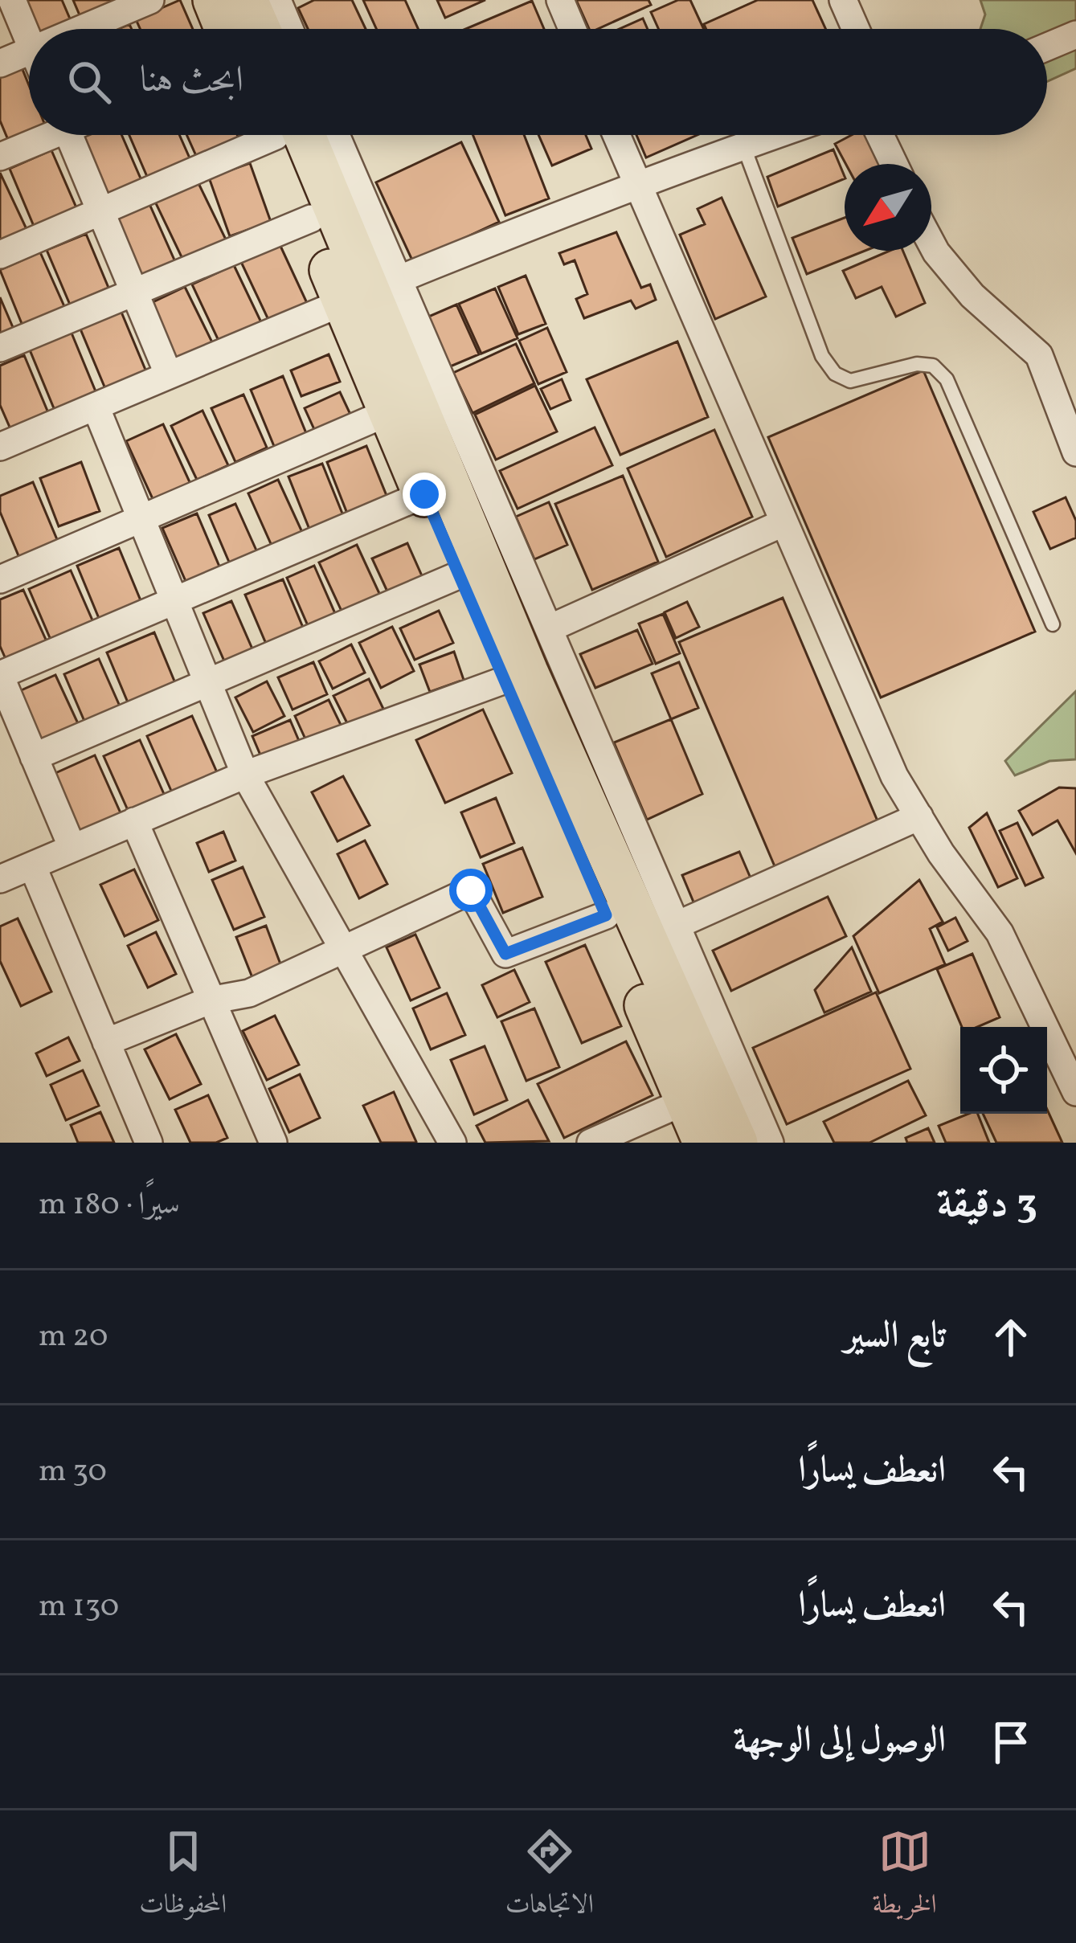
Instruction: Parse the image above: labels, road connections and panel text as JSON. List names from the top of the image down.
{
  "north": "bottom left",
  "page": {
    "search": "ابحث هنا",
    "heading": ["3 دقيقة", "سيرًا · 180 m"],
    "list": [
      ["تابع السير", "20 m"],
      ["انعطف يسارًا", "30 m"],
      ["انعطف يسارًا", "130 m"],
      "الوصول إلى الوجهة"
    ],
    "nav": ["الخريطة", "الاتجاهات", "المحفوظات"]
  }
}
